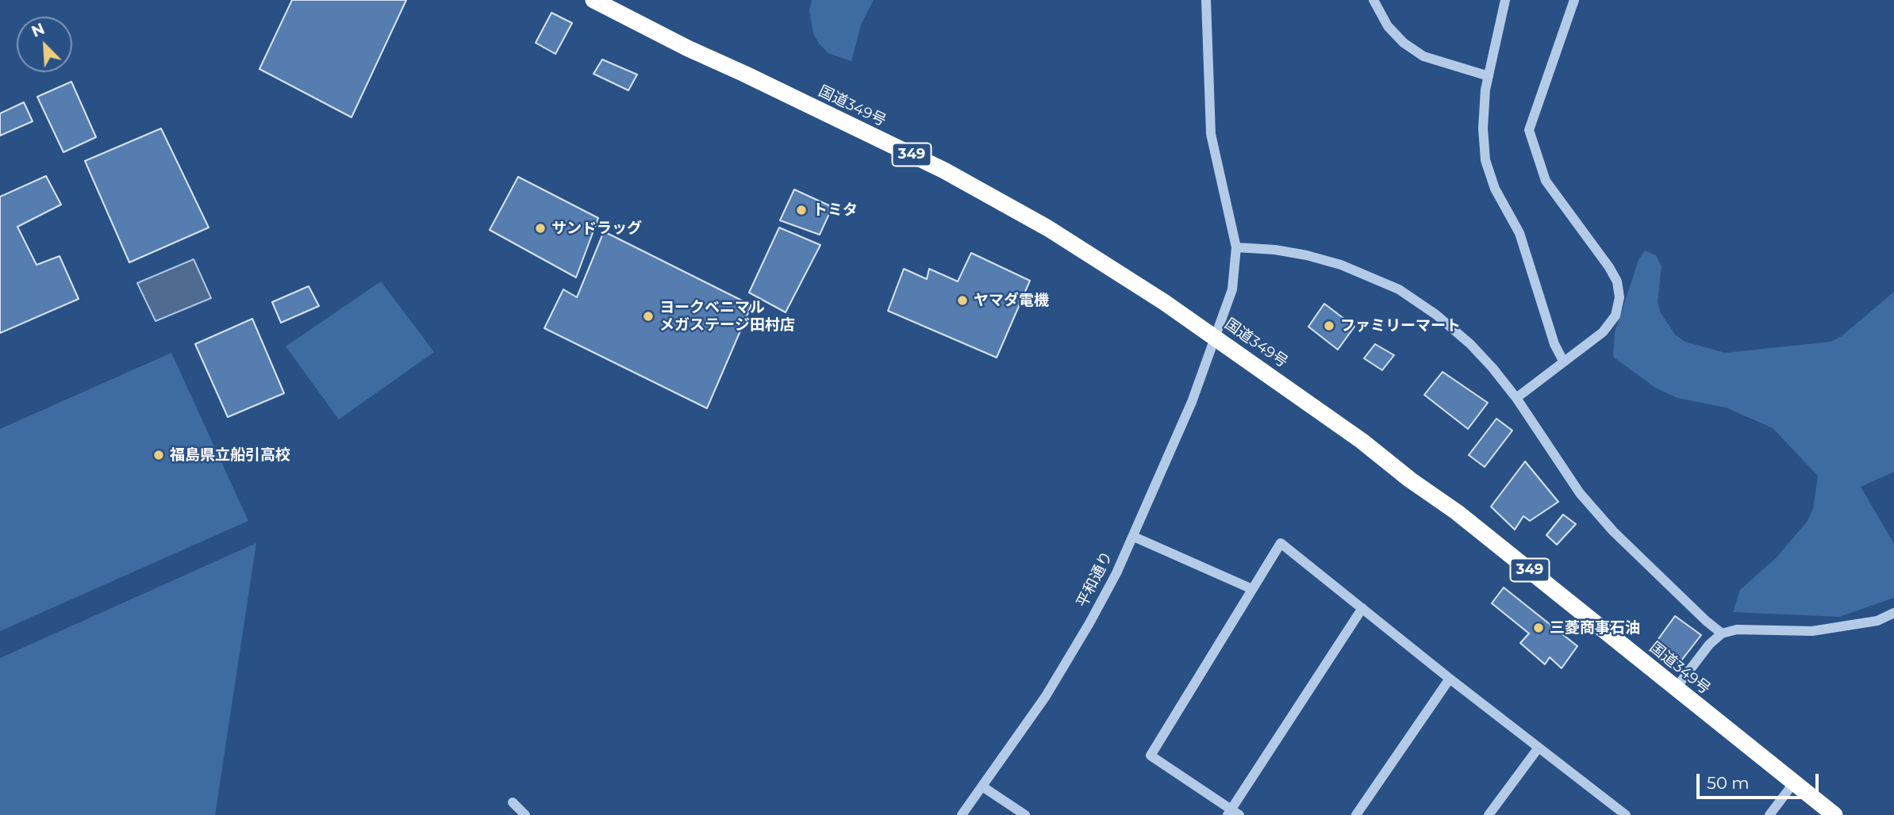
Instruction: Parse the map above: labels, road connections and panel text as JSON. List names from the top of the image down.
{
  "streets": {
    "highway": ["国道349号", "349"],
    "street": ["平和通り"]
  },
  "crossings": [
    ["国道349号", "平和通り"]
  ],
  "places": [
    "トミタ",
    "サンドラッグ",
    "ヤマダ電機",
    "ヨークベニマル メガステージ田村店",
    "ファミリーマート",
    "福島県立船引高校",
    "三菱商事石油"
  ],
  "scale_bar": "50 m",
  "north": "top left"
}
